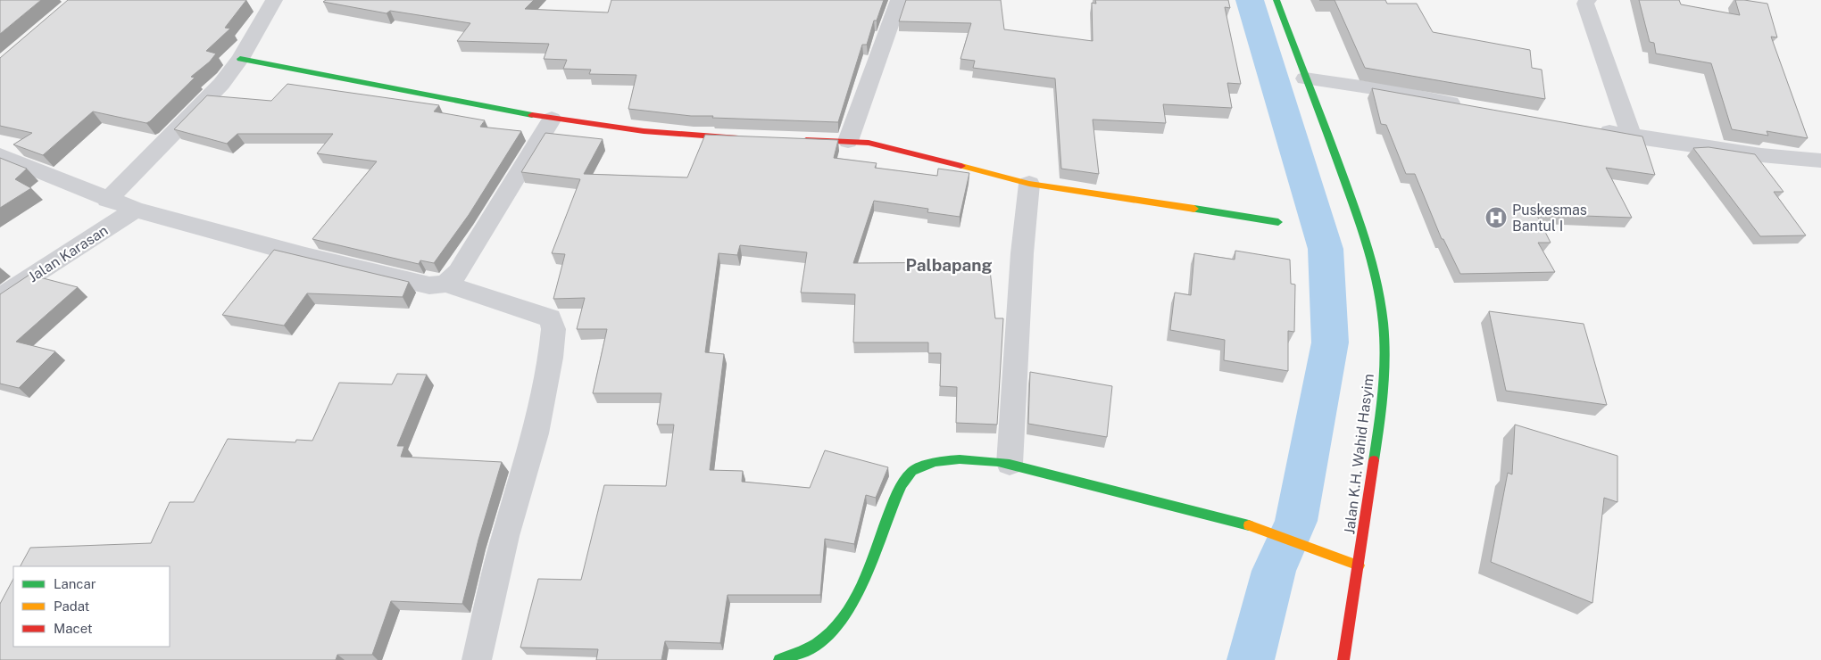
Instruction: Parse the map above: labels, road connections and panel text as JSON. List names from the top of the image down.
{
  "streets": {
    "street": ["Jalan Karasan", "Jalan K.H. Wahid Hasyim"]
  },
  "districts": ["Palbapang"],
  "places": {
    "hospital": ["Puskesmas Bantul I"]
  },
  "legend": ["Lancar", "Padat", "Macet"]
}
